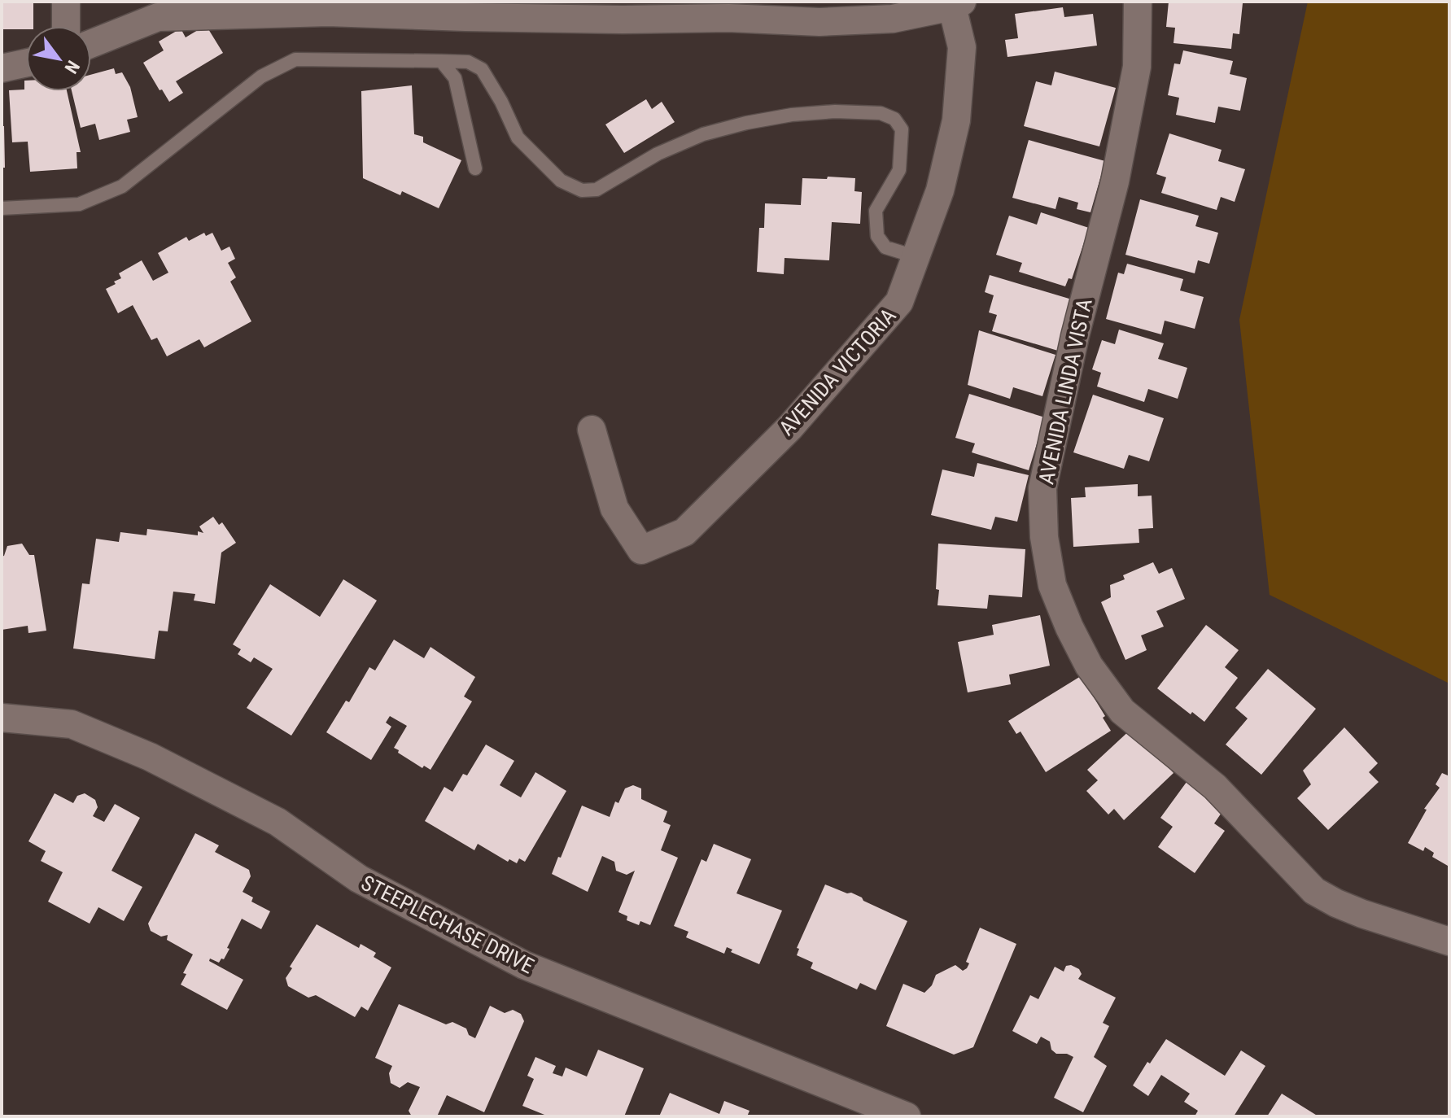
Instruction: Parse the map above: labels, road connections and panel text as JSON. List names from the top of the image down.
{
  "streets": {
    "street": ["AVENIDA VICTORIA", "AVENIDA LINDA VISTA", "STEEPLECHASE DRIVE"]
  },
  "north": "bottom right"
}
